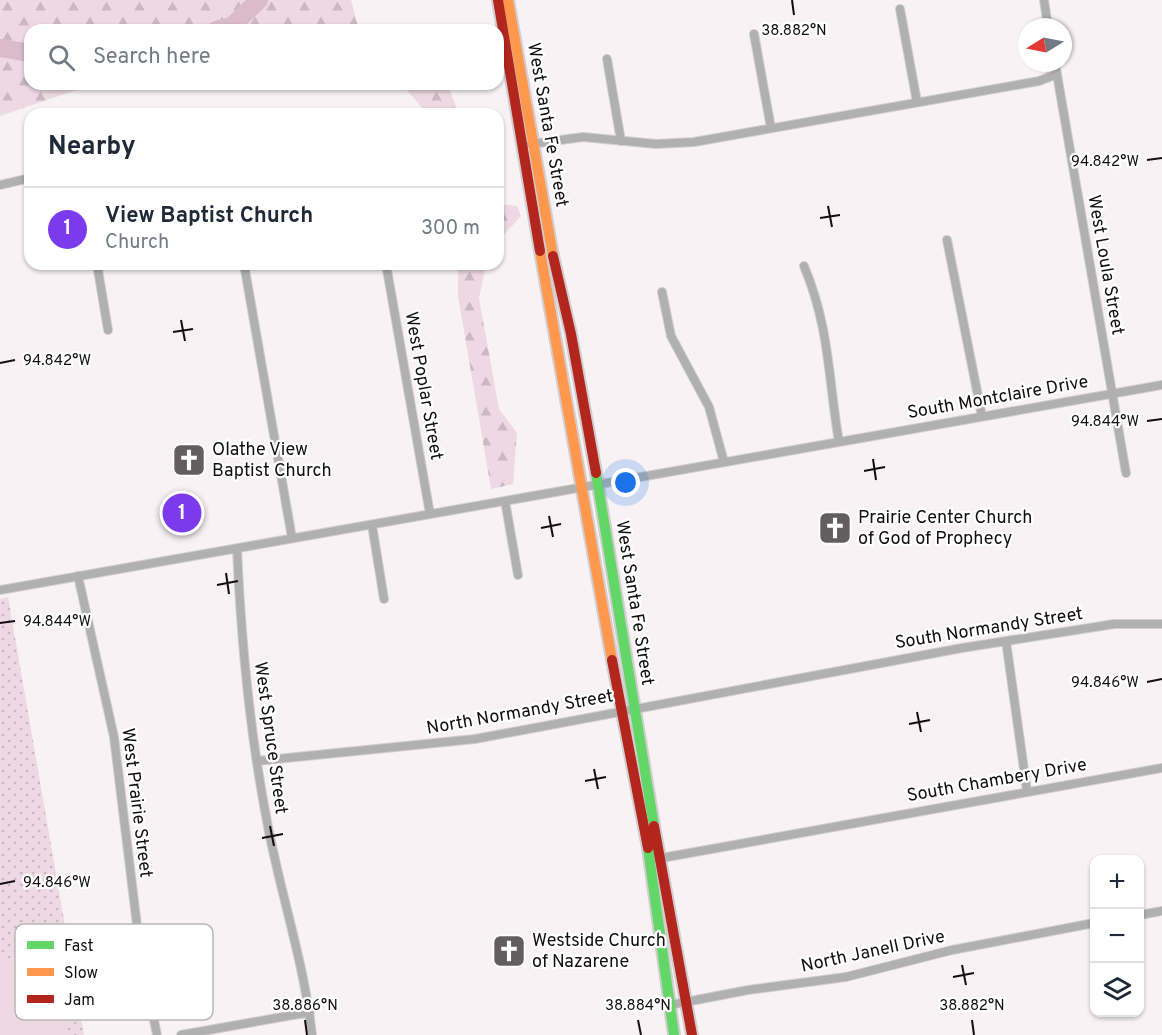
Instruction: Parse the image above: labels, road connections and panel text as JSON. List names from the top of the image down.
{
  "streets": {
    "street": [
      "West Santa Fe Street",
      "West Loula Street",
      "West Poplar Street",
      "South Montclaire Drive",
      "South Normandy Street",
      "North Normandy Street",
      "West Spruce Street",
      "South Chambery Drive",
      "West Prairie Street",
      "North Janell Drive"
    ]
  },
  "crossings": [
    ["West Santa Fe Street", "South Montclaire Drive"],
    ["West Santa Fe Street", "North Normandy Street"],
    ["West Santa Fe Street", "South Chambery Drive"],
    ["West Santa Fe Street", "North Janell Drive"],
    ["West Loula Street", "South Montclaire Drive"],
    ["West Poplar Street", "South Montclaire Drive"],
    ["South Montclaire Drive", "West Spruce Street"],
    ["South Montclaire Drive", "West Prairie Street"],
    ["South Normandy Street", "North Normandy Street"],
    ["North Normandy Street", "West Spruce Street"]
  ],
  "places": {
    "church": ["Olathe View Baptist Church", "Prairie Center Church of God of Prophecy", "Westside Church of Nazarene"]
  },
  "legend": ["Fast", "Slow", "Jam"],
  "north": "left",
  "page": {
    "search": "Search here",
    "heading": "Nearby",
    "list": [
      {
        "mark": "1",
        "name": "View Baptist Church",
        "note": "Church",
        "value": "300 m"
      }
    ],
    "pins": "1",
    "map_buttons": ["+", "−"]
  },
  "coordinates": [
    "38.882°N",
    "94.842°W",
    "94.844°W",
    "94.846°W",
    "38.886°N",
    "38.884°N"
  ]
}
